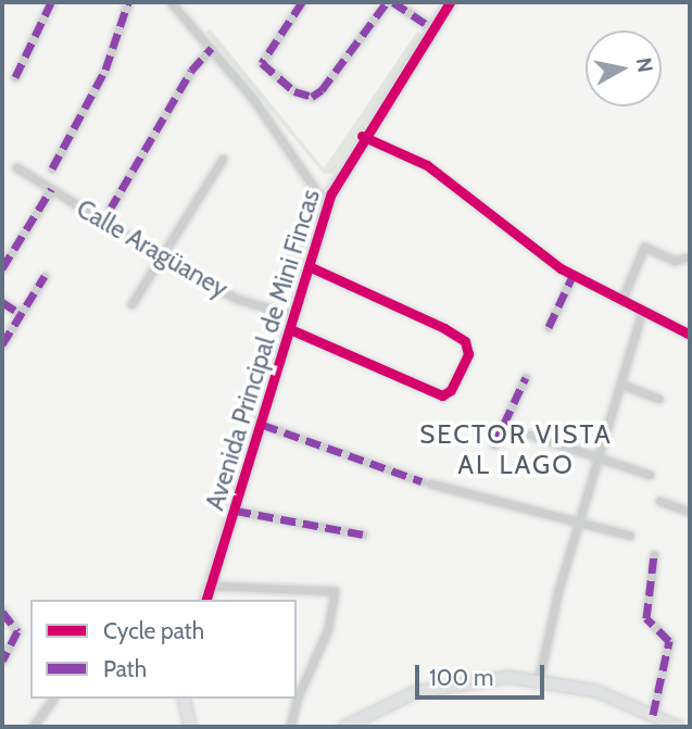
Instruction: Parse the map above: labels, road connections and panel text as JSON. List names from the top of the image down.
{
  "streets": {
    "street": ["Calle Aragüaney", "Avenida Principal de Mini Fincas"]
  },
  "crossings": [
    ["Calle Aragüaney", "Avenida Principal de Mini Fincas"]
  ],
  "districts": ["SECTOR VISTA AL LAGO"],
  "legend": ["Cycle path", "Path"],
  "scale_bar": "100 m",
  "north": "right"
}
